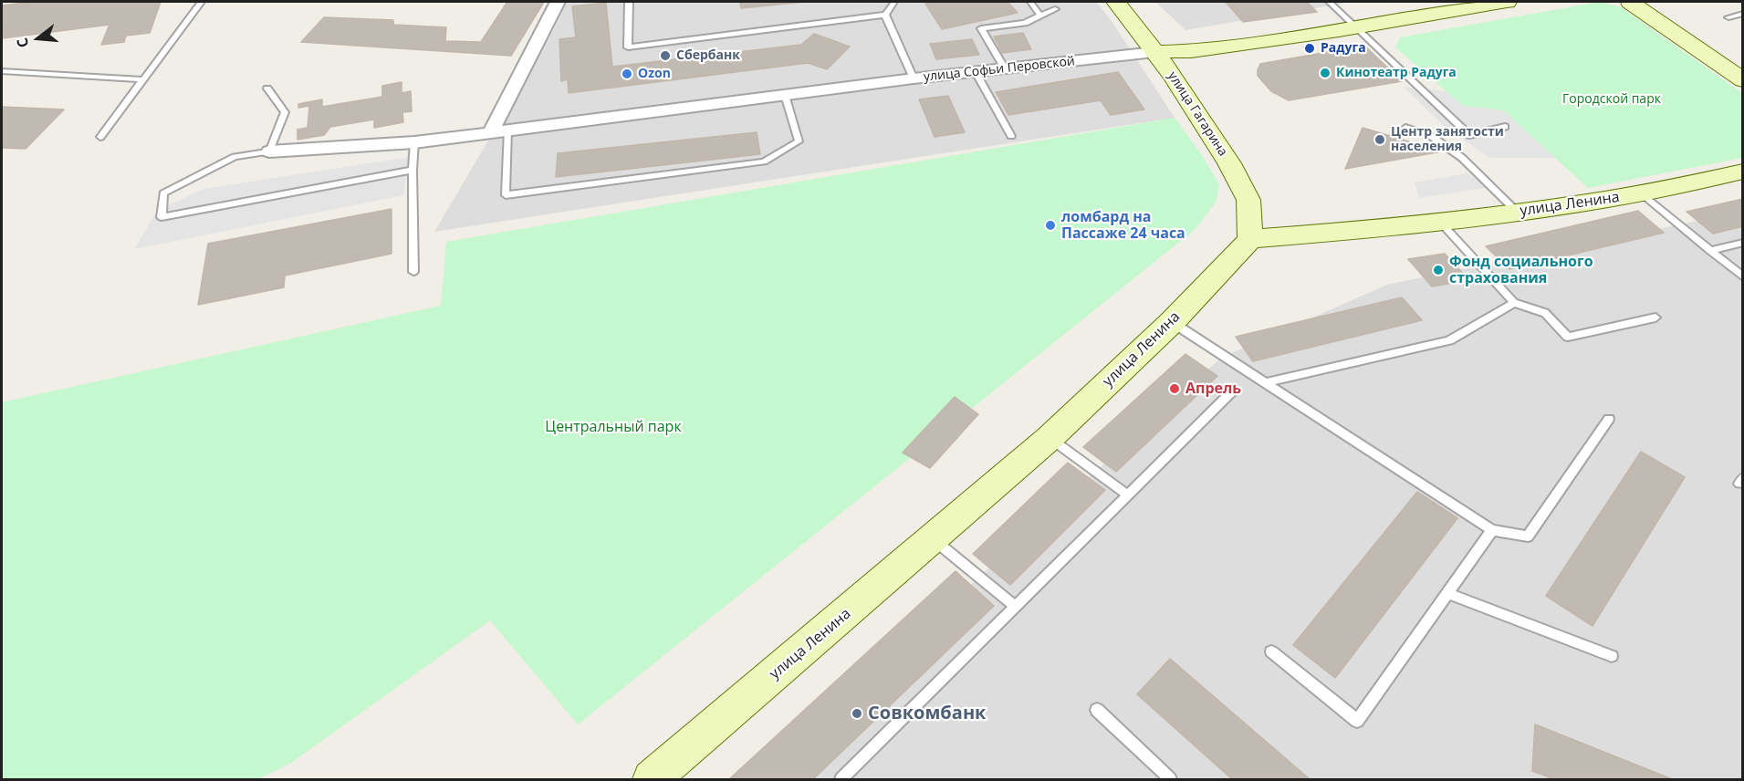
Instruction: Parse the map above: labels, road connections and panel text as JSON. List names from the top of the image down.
{
  "streets": {
    "main road": ["улица Софьи Перовской", "улица Гагарина", "улица Ленина"]
  },
  "crossings": [
    ["улица Софьи Перовской", "улица Гагарина"],
    ["улица Гагарина", "улица Ленина"]
  ],
  "parks": ["Городской парк", "Центральный парк"],
  "places": [
    "Радуга",
    "Сбербанк",
    "Кинотеатр Радуга",
    "Ozon",
    "Центр занятости населения",
    "ломбард на Пассаже 24 часа",
    "Фонд социального страхования",
    "Апрель",
    "Совкомбанк"
  ],
  "north": "left"
}
